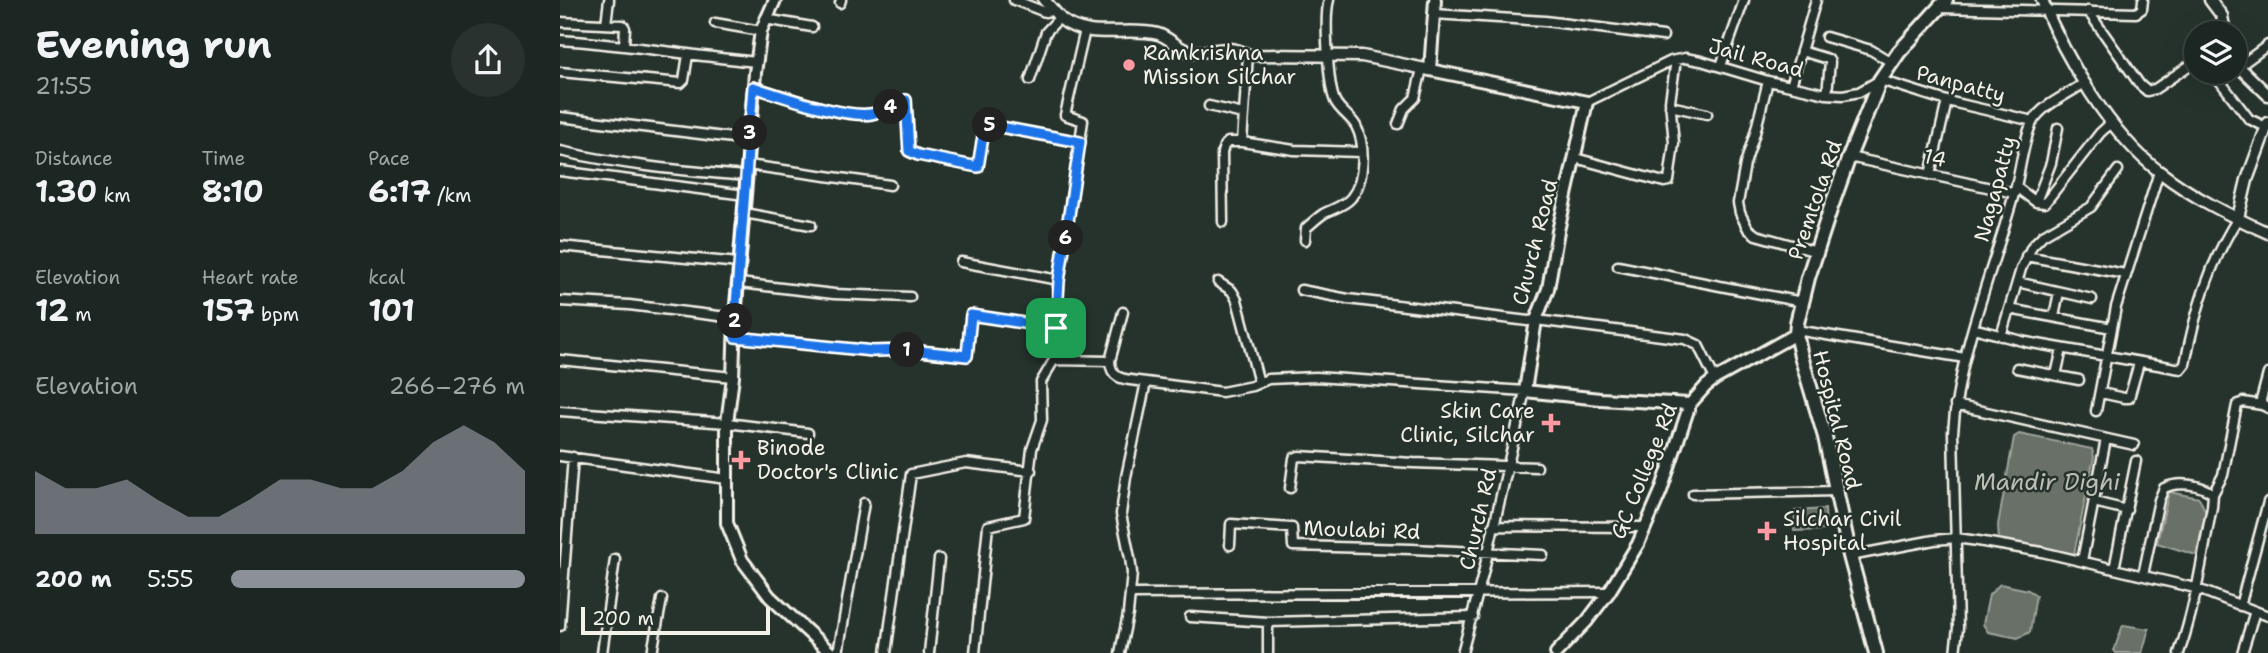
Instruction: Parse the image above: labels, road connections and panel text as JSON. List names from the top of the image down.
{
  "streets": {
    "highway": ["Premtola Rd", "Hospital Road"],
    "main road": ["Church Road", "GC College Rd"],
    "street": [
      "Jail Road",
      "Panpatty",
      "14",
      "Nagapatty",
      "Church Rd",
      "Moulabi Rd"
    ]
  },
  "crossings": [
    ["Jail Road", "Panpatty"],
    ["Jail Road", "Premtola Rd"],
    ["Jail Road", "Church Road"],
    ["Panpatty", "Nagapatty"],
    ["Panpatty", "Premtola Rd"],
    ["14", "Nagapatty"],
    ["14", "Premtola Rd"],
    ["Premtola Rd", "Hospital Road"],
    ["Premtola Rd", "GC College Rd"],
    ["Church Road", "Church Rd"],
    ["Hospital Road", "GC College Rd"],
    ["Church Rd", "Moulabi Rd"]
  ],
  "water": ["Mandir Dighi"],
  "places": {
    "other": ["Ramkrishna Mission Silchar"],
    "health": ["Skin Care Clinic, Silchar", "Binode Doctor's Clinic", "Silchar Civil Hospital"]
  },
  "scale_bar": "200 m",
  "page": {
    "heading": ["Evening run", "21:55"],
    "pins": [
      "4",
      "5",
      "3",
      "6",
      "2",
      "1"
    ],
    "stats": [
      ["Distance", "1.30 km"],
      ["Time", "8:10"],
      ["Pace", "6:17 /km"],
      ["Elevation", "12 m"],
      ["Heart rate", "157 bpm"],
      ["kcal", "101"]
    ],
    "chart": ["Elevation", "266–276 m"],
    "list": [
      {
        "name": "200 m",
        "note": "5:55"
      }
    ],
    "scale": "200 m"
  }
}
